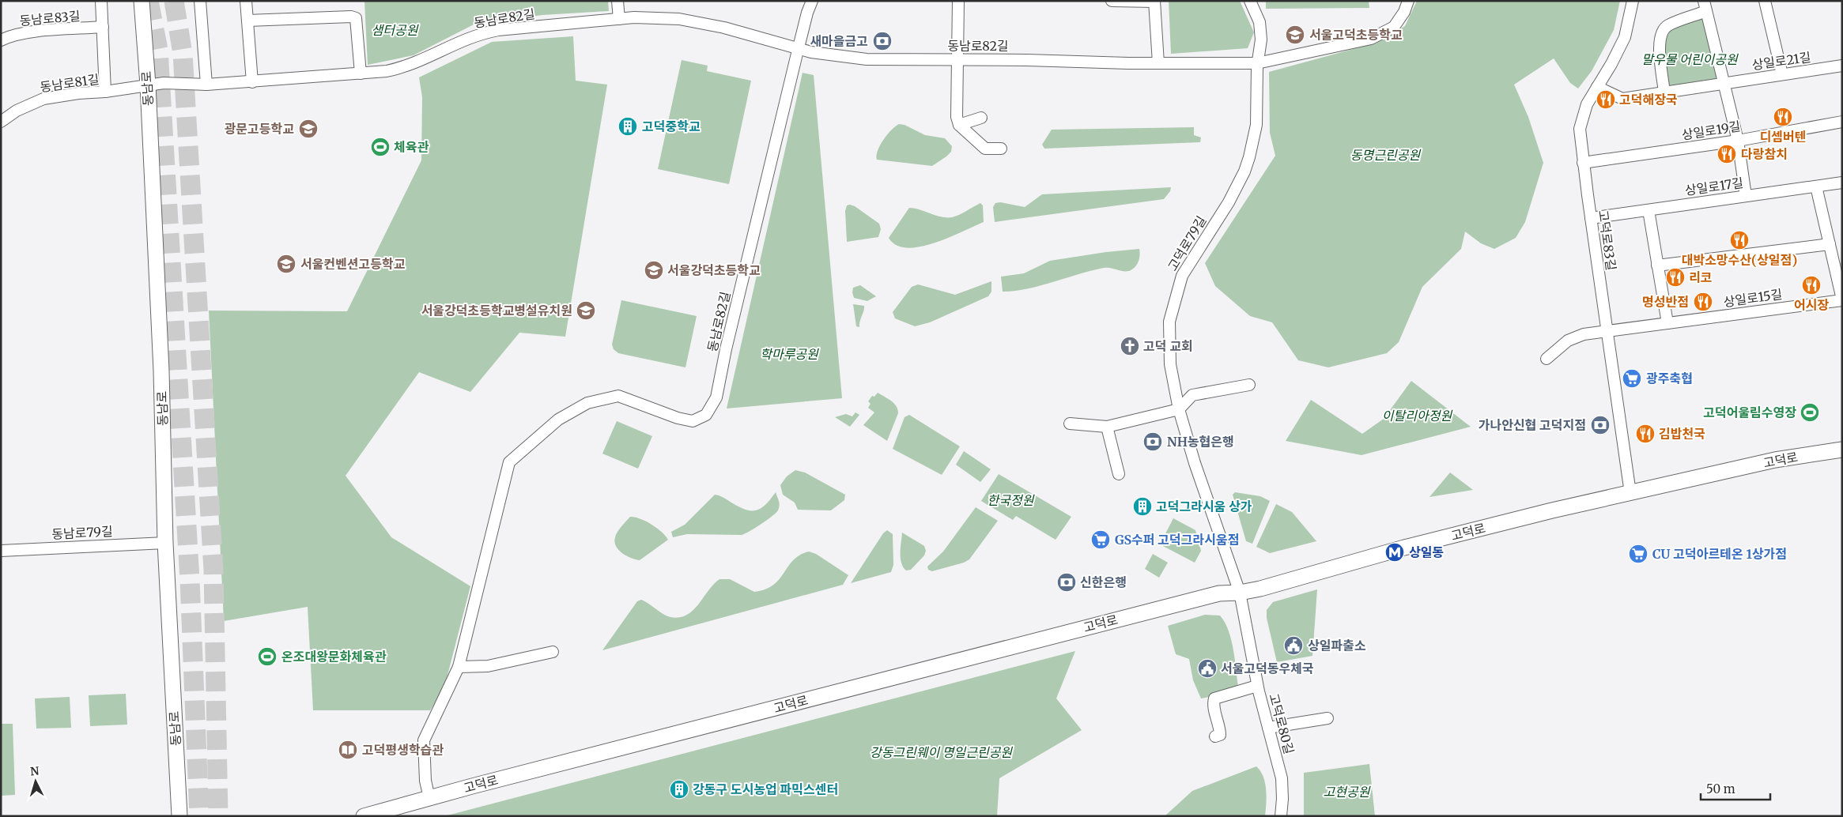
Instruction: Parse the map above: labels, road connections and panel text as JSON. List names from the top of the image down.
{
  "streets": {
    "main road": ["동남로", "고덕로"],
    "street": [
      "동남로83길",
      "동남로82길",
      "상일로21길",
      "동남로81길",
      "상일로19길",
      "상일로17길",
      "고덕로83길",
      "고덕로79길",
      "상일로15길",
      "동남로79길",
      "고덕로80길"
    ]
  },
  "crossings": [
    ["동남로82길", "동남로81길"],
    ["동남로82길", "동남로"],
    ["동남로82길", "고덕로79길"],
    ["상일로21길", "고덕로83길"],
    ["동남로81길", "동남로"],
    ["동남로", "동남로79길"],
    ["상일로19길", "고덕로83길"],
    ["상일로17길", "고덕로83길"],
    ["상일로17길", "상일로15길"],
    ["고덕로83길", "상일로15길"],
    ["고덕로83길", "고덕로"],
    ["고덕로79길", "고덕로"],
    ["고덕로79길", "고덕로80길"],
    ["고덕로", "고덕로80길"]
  ],
  "parks": [
    "샘터공원",
    "말우물 어린이공원",
    "동명근린공원",
    "학마루공원",
    "이탈리아정원",
    "한국정원",
    "강동그린웨이 명일근린공원",
    "고현공원"
  ],
  "places": {
    "school or university": [
      "서울고덕초등학교",
      "광문고등학교",
      "서울컨벤션고등학교",
      "서울강덕초등학교",
      "서울강덕초등학교병설유치원"
    ],
    "bank": [
      "새마을금고",
      "가나안신협 고덕지점",
      "NH농협은행",
      "신한은행"
    ],
    "restaurant": [
      "고덕해장국",
      "디셈버텐",
      "다랑참치",
      "대박소망수산(상일점)",
      "리코",
      "어시장",
      "명성반점",
      "김밥천국"
    ],
    "building": ["고덕중학교", "고덕그라시움 상가", "강동구 도시농업 파믹스센터"],
    "sports": ["체육관", "고덕어울림수영장", "온조대왕문화체육관"],
    "church": ["고덕 교회"],
    "supermarket": ["광주축협", "GS수퍼 고덕그라시움점", "CU 고덕아르테온 1상가점"],
    "metro station": ["상일동"],
    "public building": ["상일파출소", "서울고덕동우체국"],
    "library": ["고덕평생학습관"]
  },
  "scale_bar": "50 m",
  "north": "top"
}
